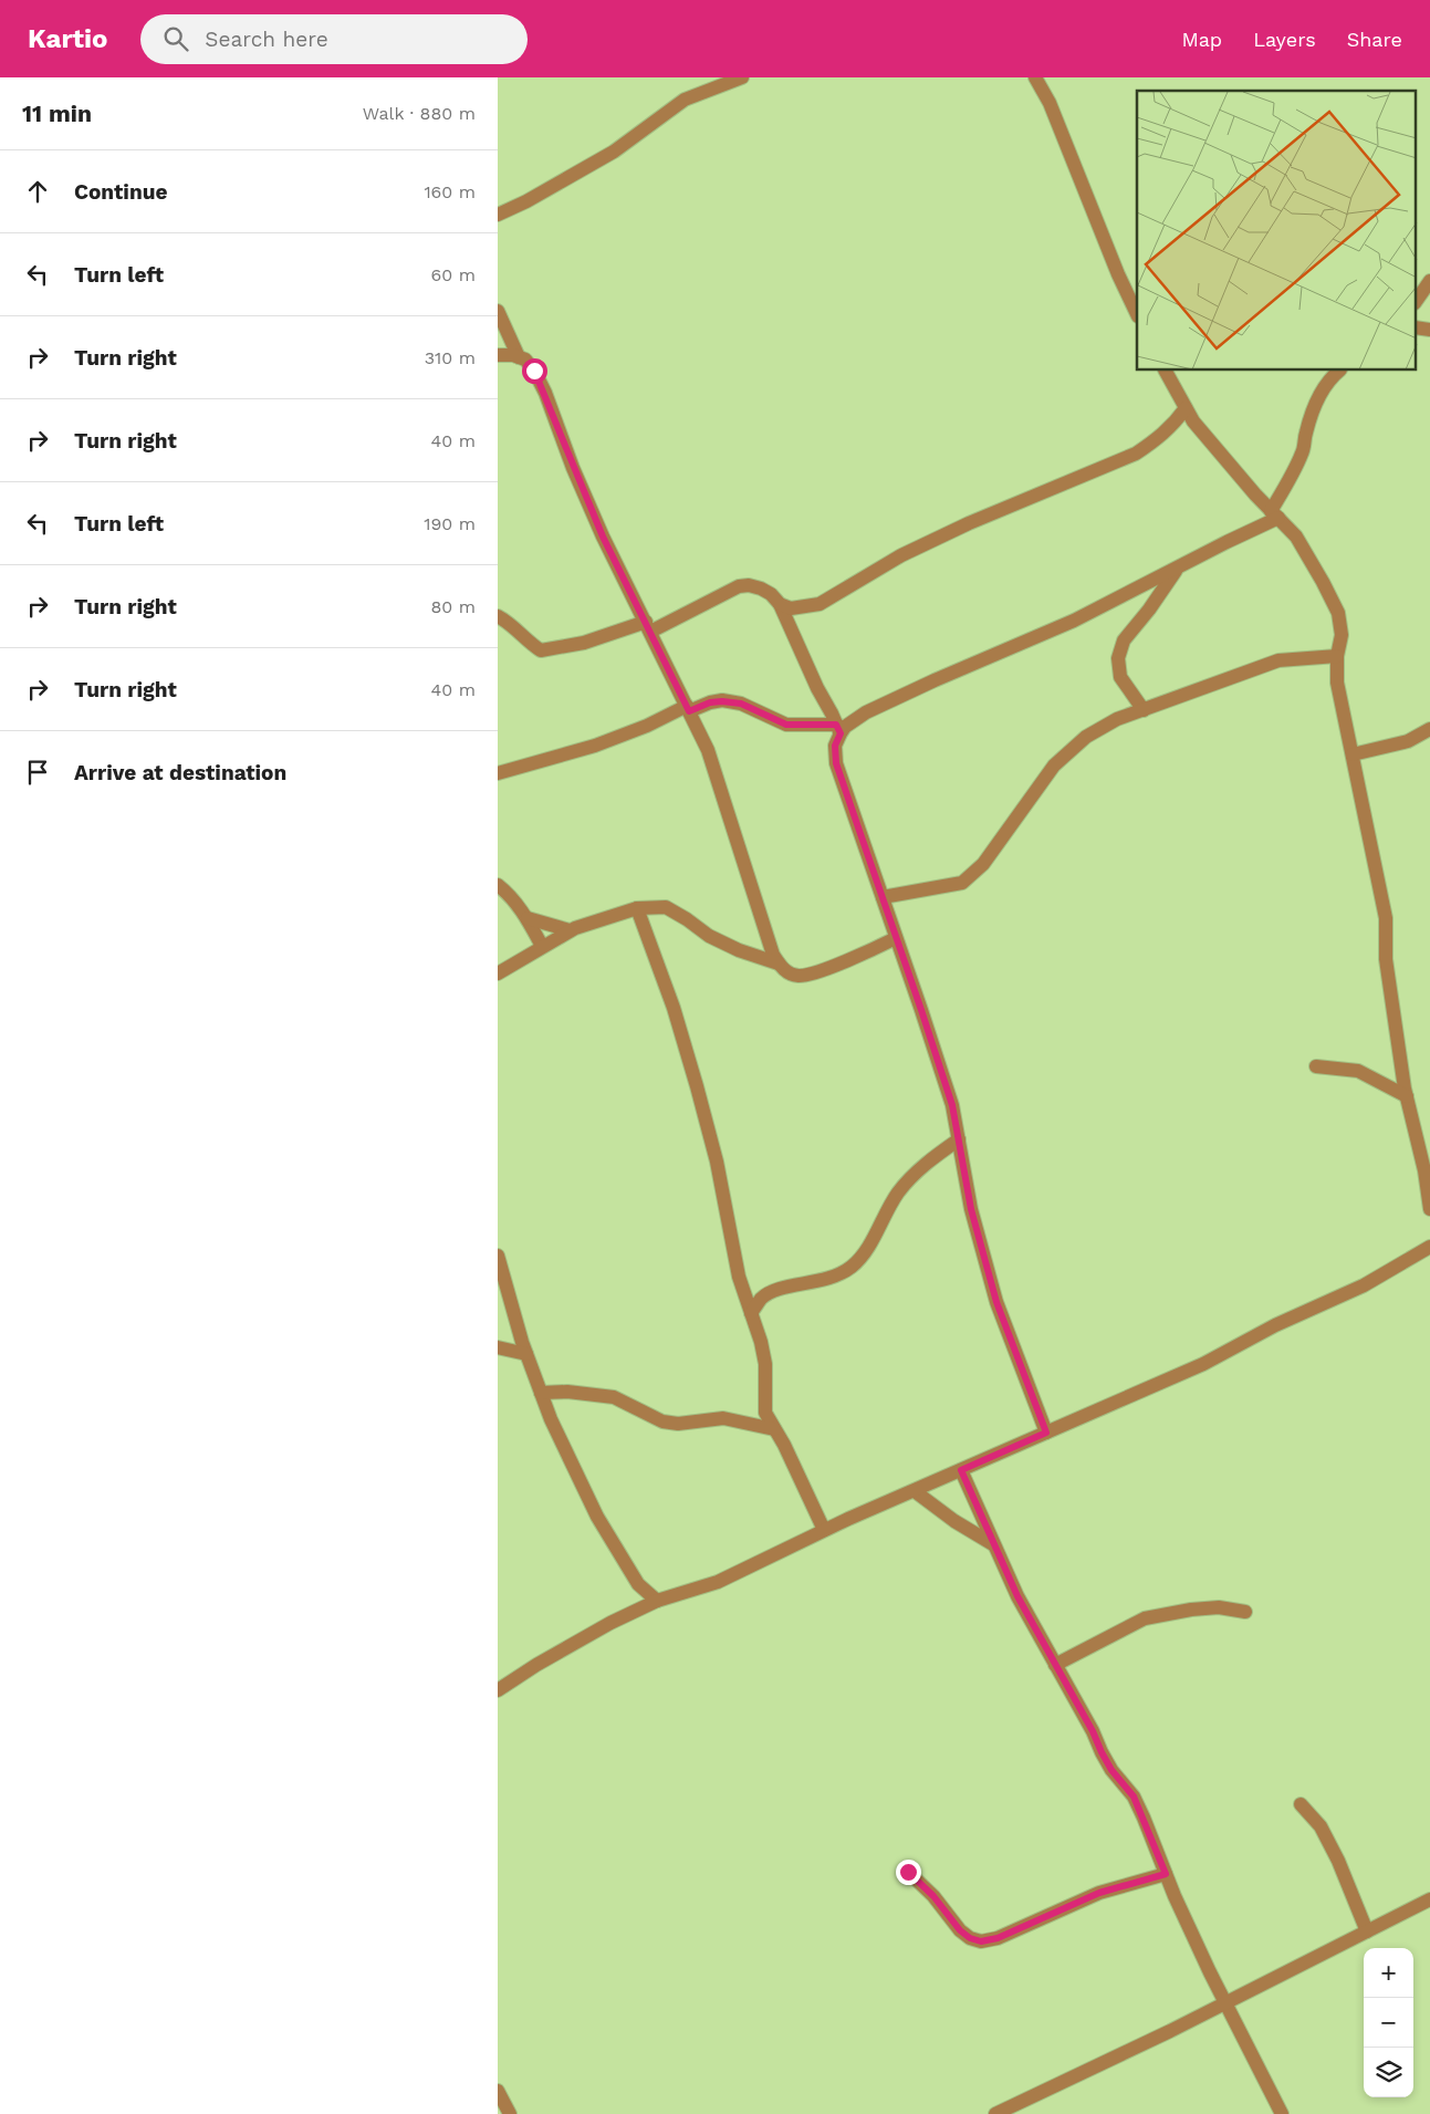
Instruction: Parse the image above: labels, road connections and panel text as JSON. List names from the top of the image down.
{
  "page": {
    "header": "Kartio",
    "search": "Search here",
    "nav": ["Map", "Layers", "Share"],
    "heading": ["11 min", "Walk · 880 m"],
    "list": [
      ["Continue", "160 m"],
      ["Turn left", "60 m"],
      ["Turn right", "310 m"],
      ["Turn right", "40 m"],
      ["Turn left", "190 m"],
      ["Turn right", "80 m"],
      ["Turn right", "40 m"],
      "Arrive at destination"
    ],
    "map_buttons": ["+", "−"]
  }
}
